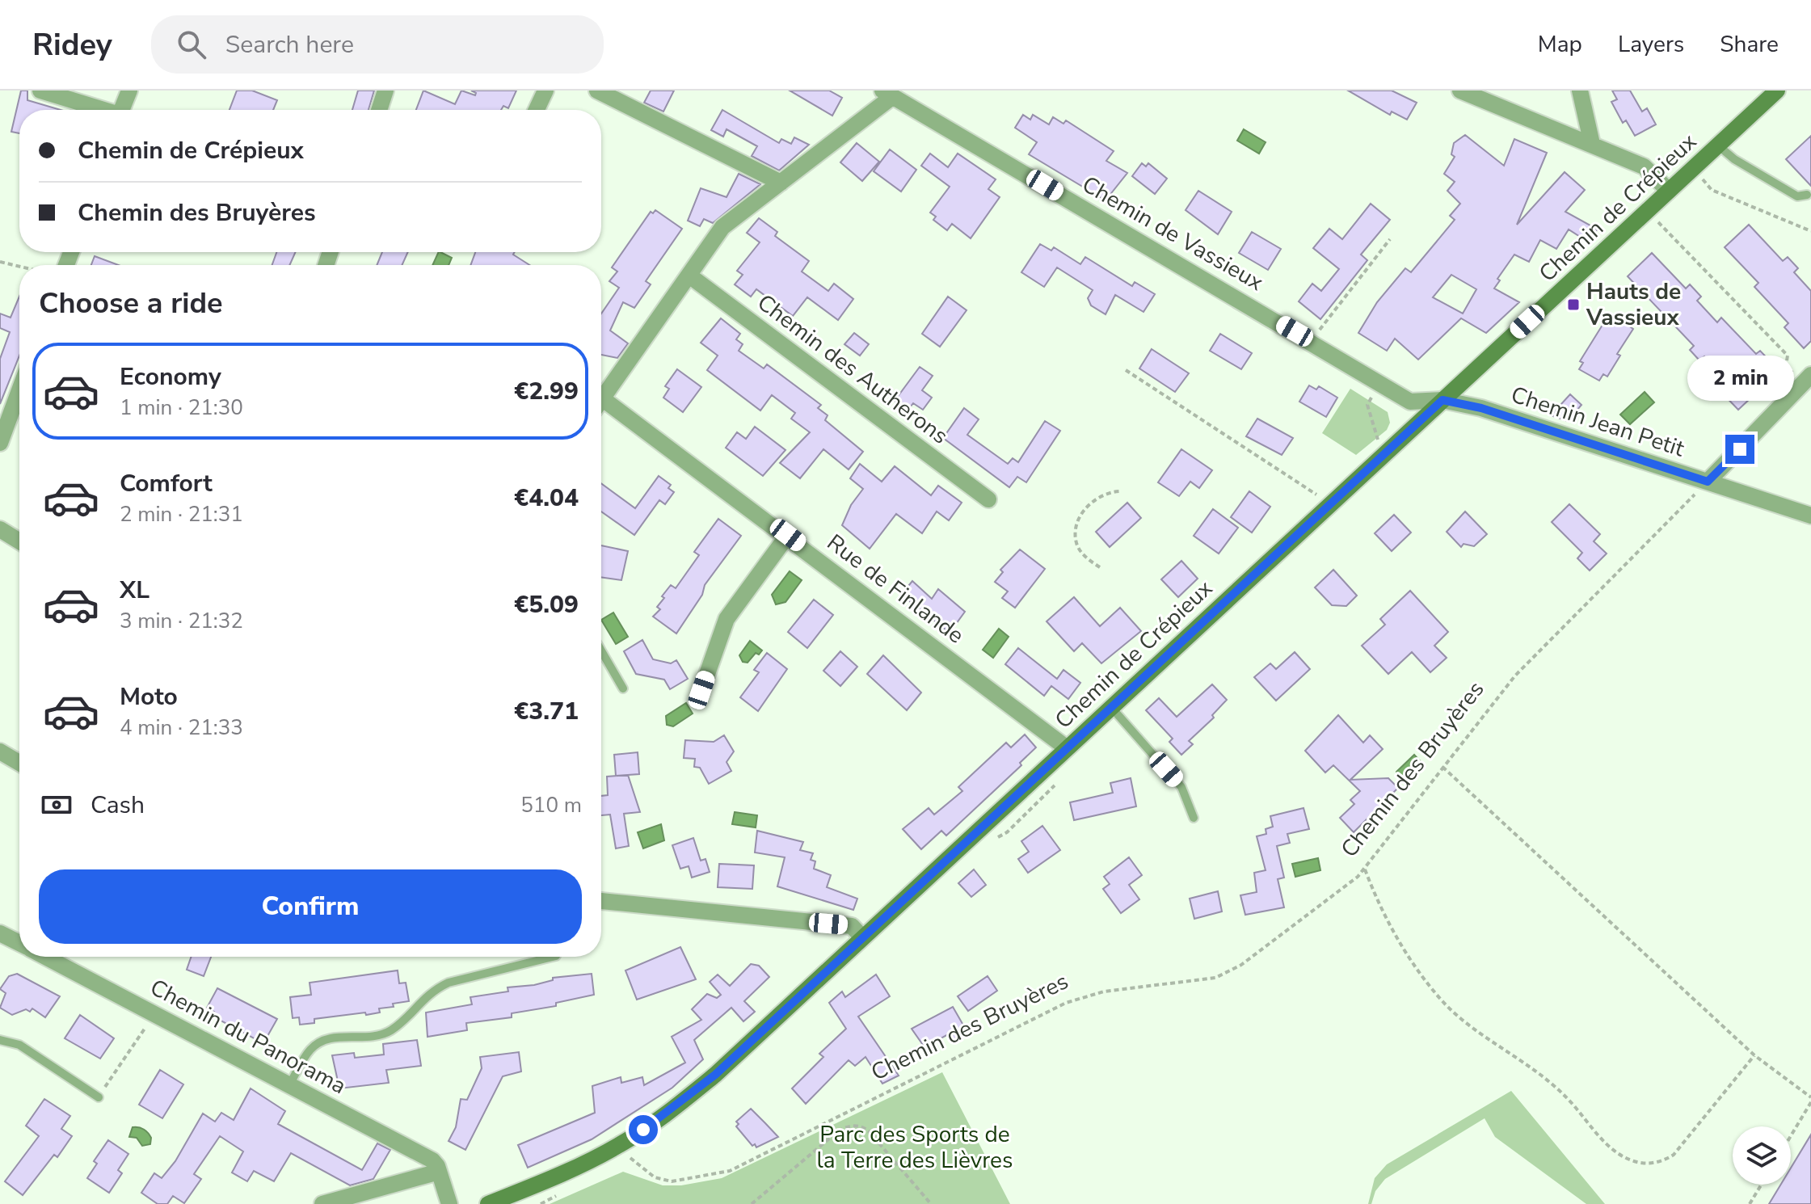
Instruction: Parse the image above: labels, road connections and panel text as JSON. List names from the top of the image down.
{
  "streets": {
    "street": [
      "Chemin de Crépieux",
      "Chemin de Vassieux",
      "Chemin des Autherons",
      "Chemin Jean Petit",
      "Rue de Finlande",
      "Chemin du Panorama"
    ],
    "path": ["Chemin des Bruyères"]
  },
  "crossings": [
    ["Chemin de Crépieux", "Chemin de Vassieux"],
    ["Chemin de Crépieux", "Chemin Jean Petit"],
    ["Chemin de Crépieux", "Rue de Finlande"],
    ["Chemin de Crépieux", "Chemin des Bruyères"],
    ["Chemin de Vassieux", "Chemin Jean Petit"],
    ["Chemin Jean Petit", "Chemin des Bruyères"]
  ],
  "parks": ["Parc des Sports de la Terre des Lièvres"],
  "places": {
    "transit": ["Hauts de Vassieux"]
  },
  "page": {
    "header": "Ridey",
    "search": "Search here",
    "nav": ["Map", "Layers", "Share"],
    "banner": ["Chemin de Crépieux", "Chemin des Bruyères"],
    "heading": "Choose a ride",
    "list": [
      {
        "name": "Economy",
        "note": "1 min · 21:30",
        "value": "€2.99"
      },
      {
        "name": "Comfort",
        "note": "2 min · 21:31",
        "value": "€4.04"
      },
      {
        "name": "XL",
        "note": "3 min · 21:32",
        "value": "€5.09"
      },
      {
        "name": "Moto",
        "note": "4 min · 21:33",
        "value": "€3.71"
      }
    ],
    "bubble": "2 min",
    "pay": ["Cash", "510 m"],
    "buttons": "Confirm"
  }
}
